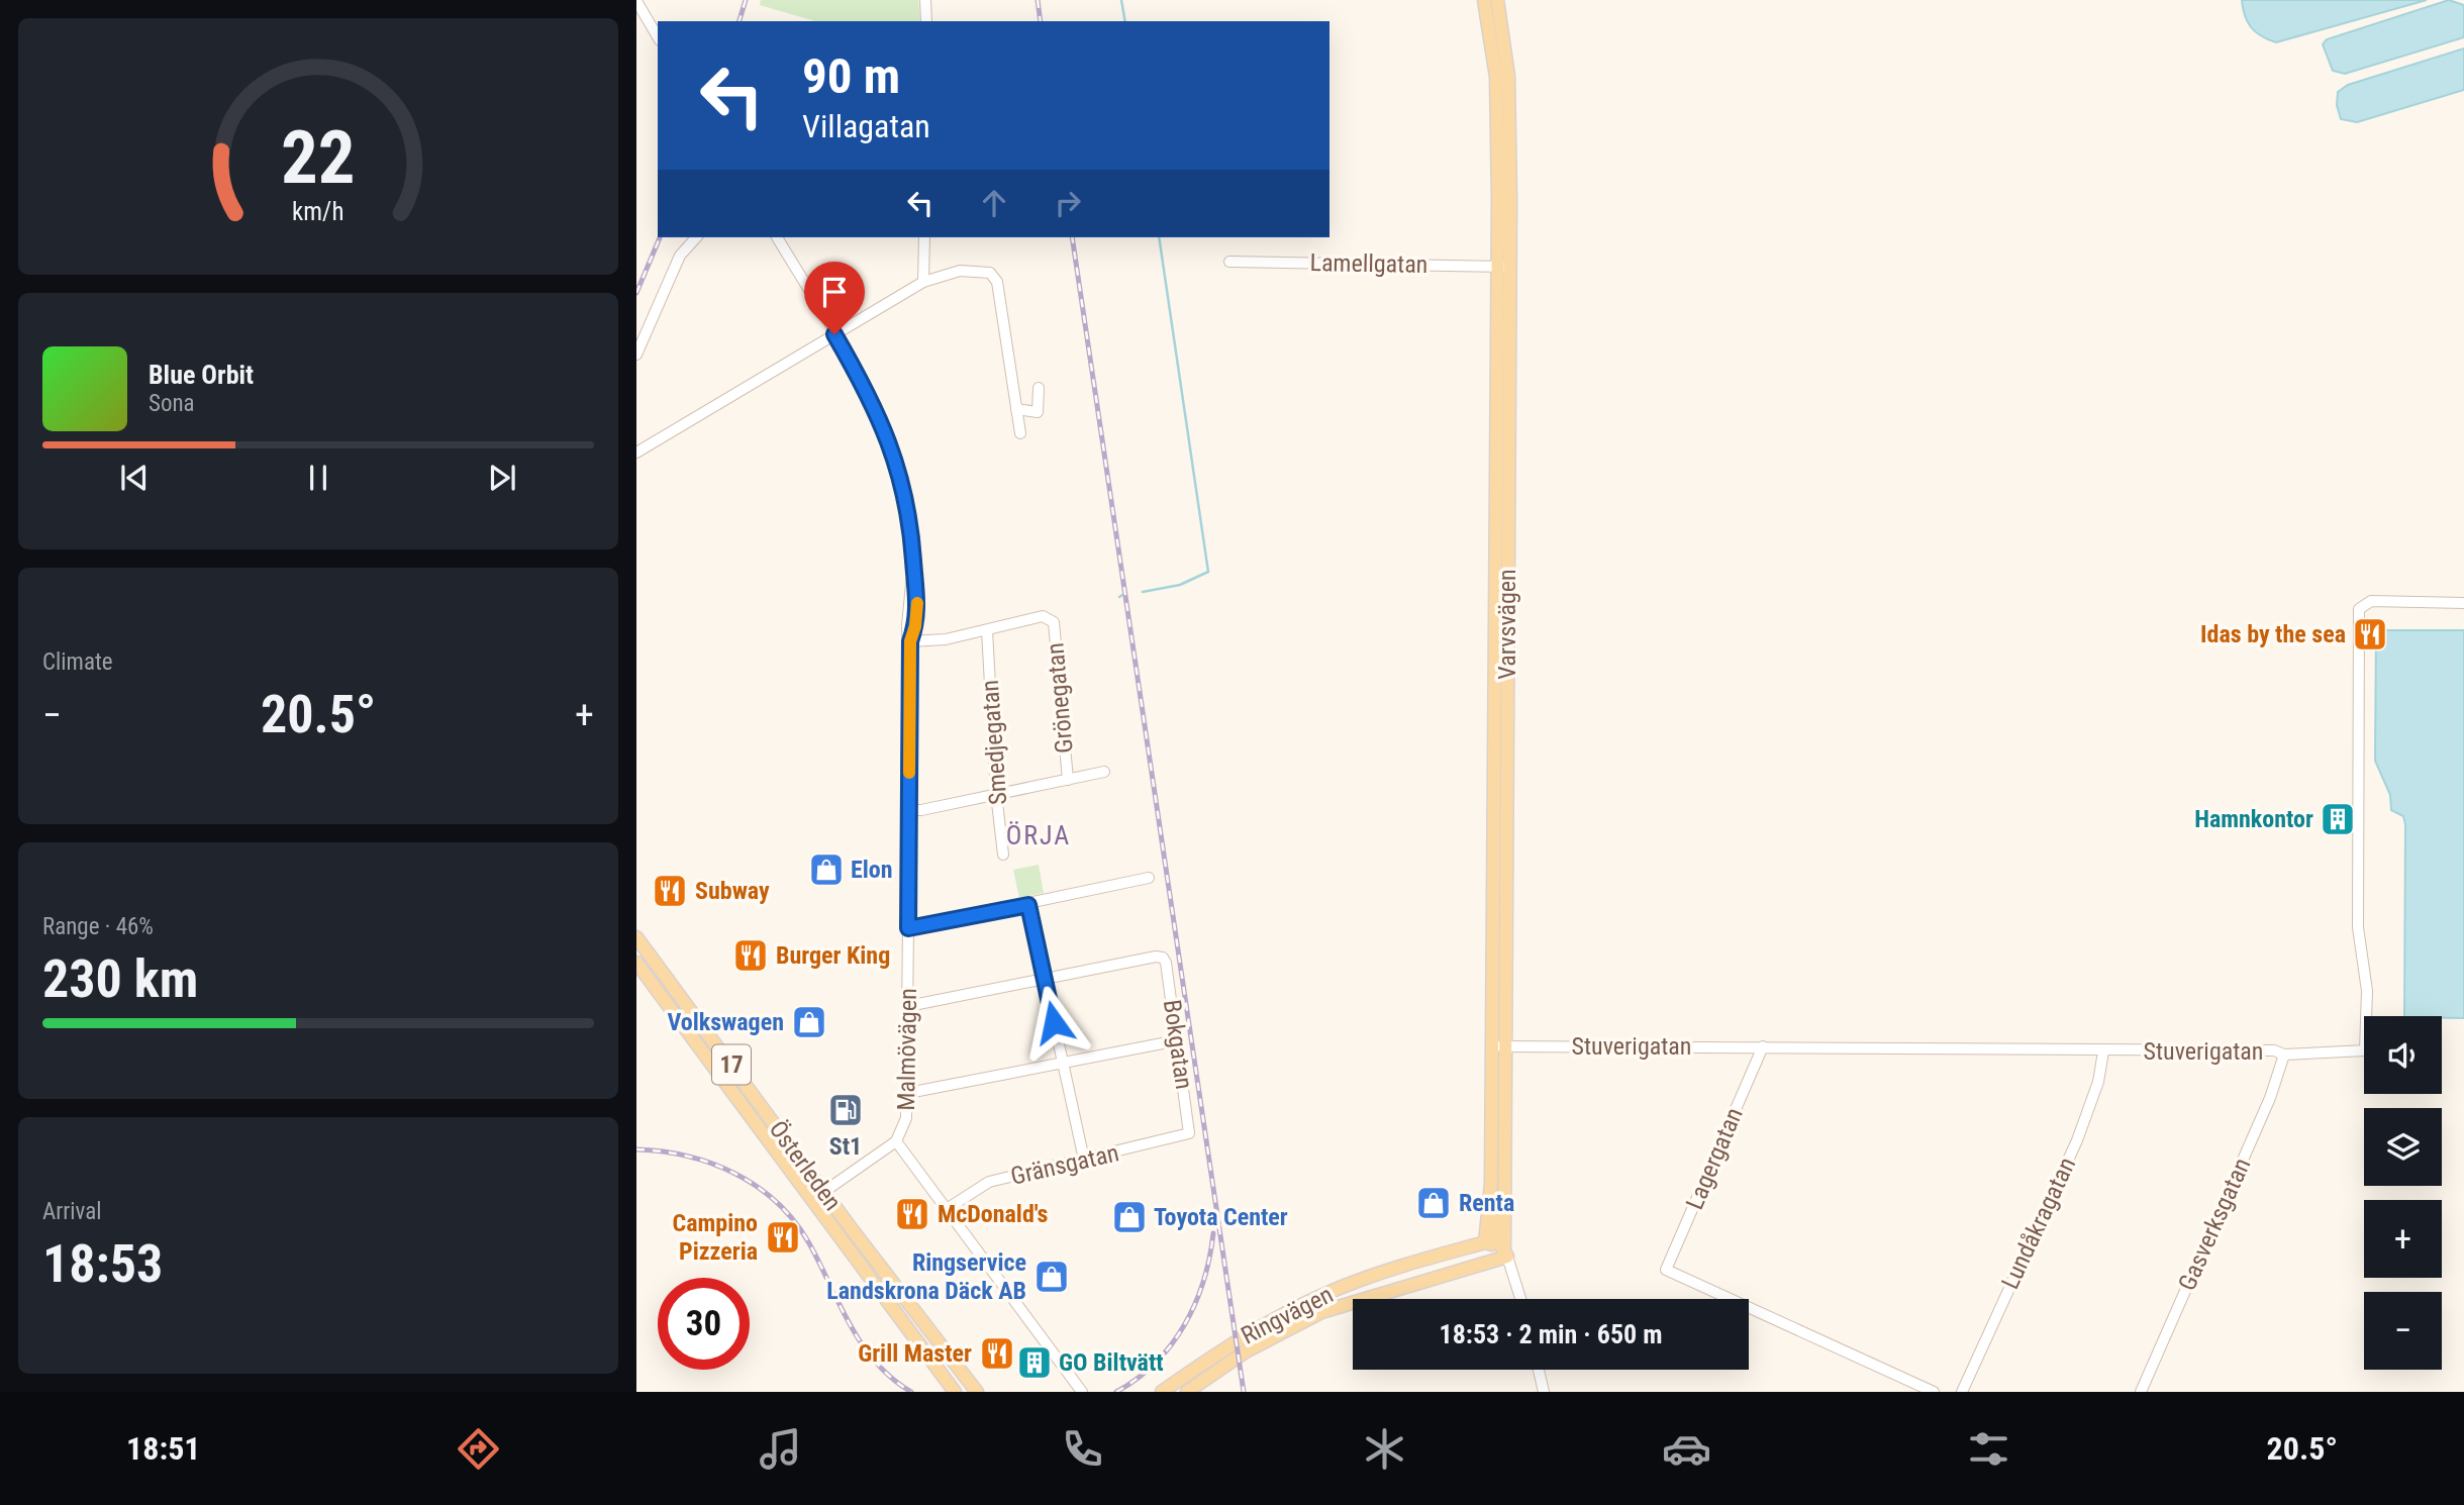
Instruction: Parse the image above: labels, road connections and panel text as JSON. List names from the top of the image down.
{
  "streets": {
    "main road": [
      "Varvsvägen",
      "17",
      "Österleden",
      "Ringvägen"
    ],
    "street": [
      "Lamellgatan",
      "Grönegatan",
      "Smedjegatan",
      "Bokgatan",
      "Stuverigatan",
      "Malmövägen",
      "Lagergatan",
      "Gränsgatan",
      "Lundåkragatan",
      "Gasverksgatan"
    ]
  },
  "crossings": [
    ["Lamellgatan", "Varvsvägen"],
    ["Varvsvägen", "Stuverigatan"],
    ["Varvsvägen", "Ringvägen"],
    ["Grönegatan", "Smedjegatan"],
    ["Bokgatan", "Gränsgatan"],
    ["Stuverigatan", "Lagergatan"],
    ["Stuverigatan", "Lundåkragatan"],
    ["Stuverigatan", "Gasverksgatan"],
    ["Malmövägen", "Österleden"]
  ],
  "districts": ["ÖRJA"],
  "places": {
    "restaurant": [
      "Idas by the sea",
      "Subway",
      "Burger King",
      "McDonald's",
      "Campino Pizzeria",
      "Grill Master"
    ],
    "building": ["Hamnkontor", "GO Biltvätt"],
    "shop": [
      "Elon",
      "Volkswagen",
      "Renta",
      "Toyota Center",
      "Ringservice Landskrona Däck AB"
    ],
    "fuel station": ["St1"]
  },
  "page": {
    "turn": ["90 m", "Villagatan"],
    "song": ["Blue Orbit", "Sona"],
    "tile": [
      "Climate",
      ["Range · 46%", "230 km"],
      ["Arrival", "18:53"]
    ],
    "heat": ["−", "20.5°", "+"],
    "map_buttons": ["+", "−"],
    "limit": "30",
    "trip": "18:53 · 2 min · 650 m",
    "tabs": ["18:51", "20.5°"],
    "gauge": ["22", "km/h"]
  }
}
